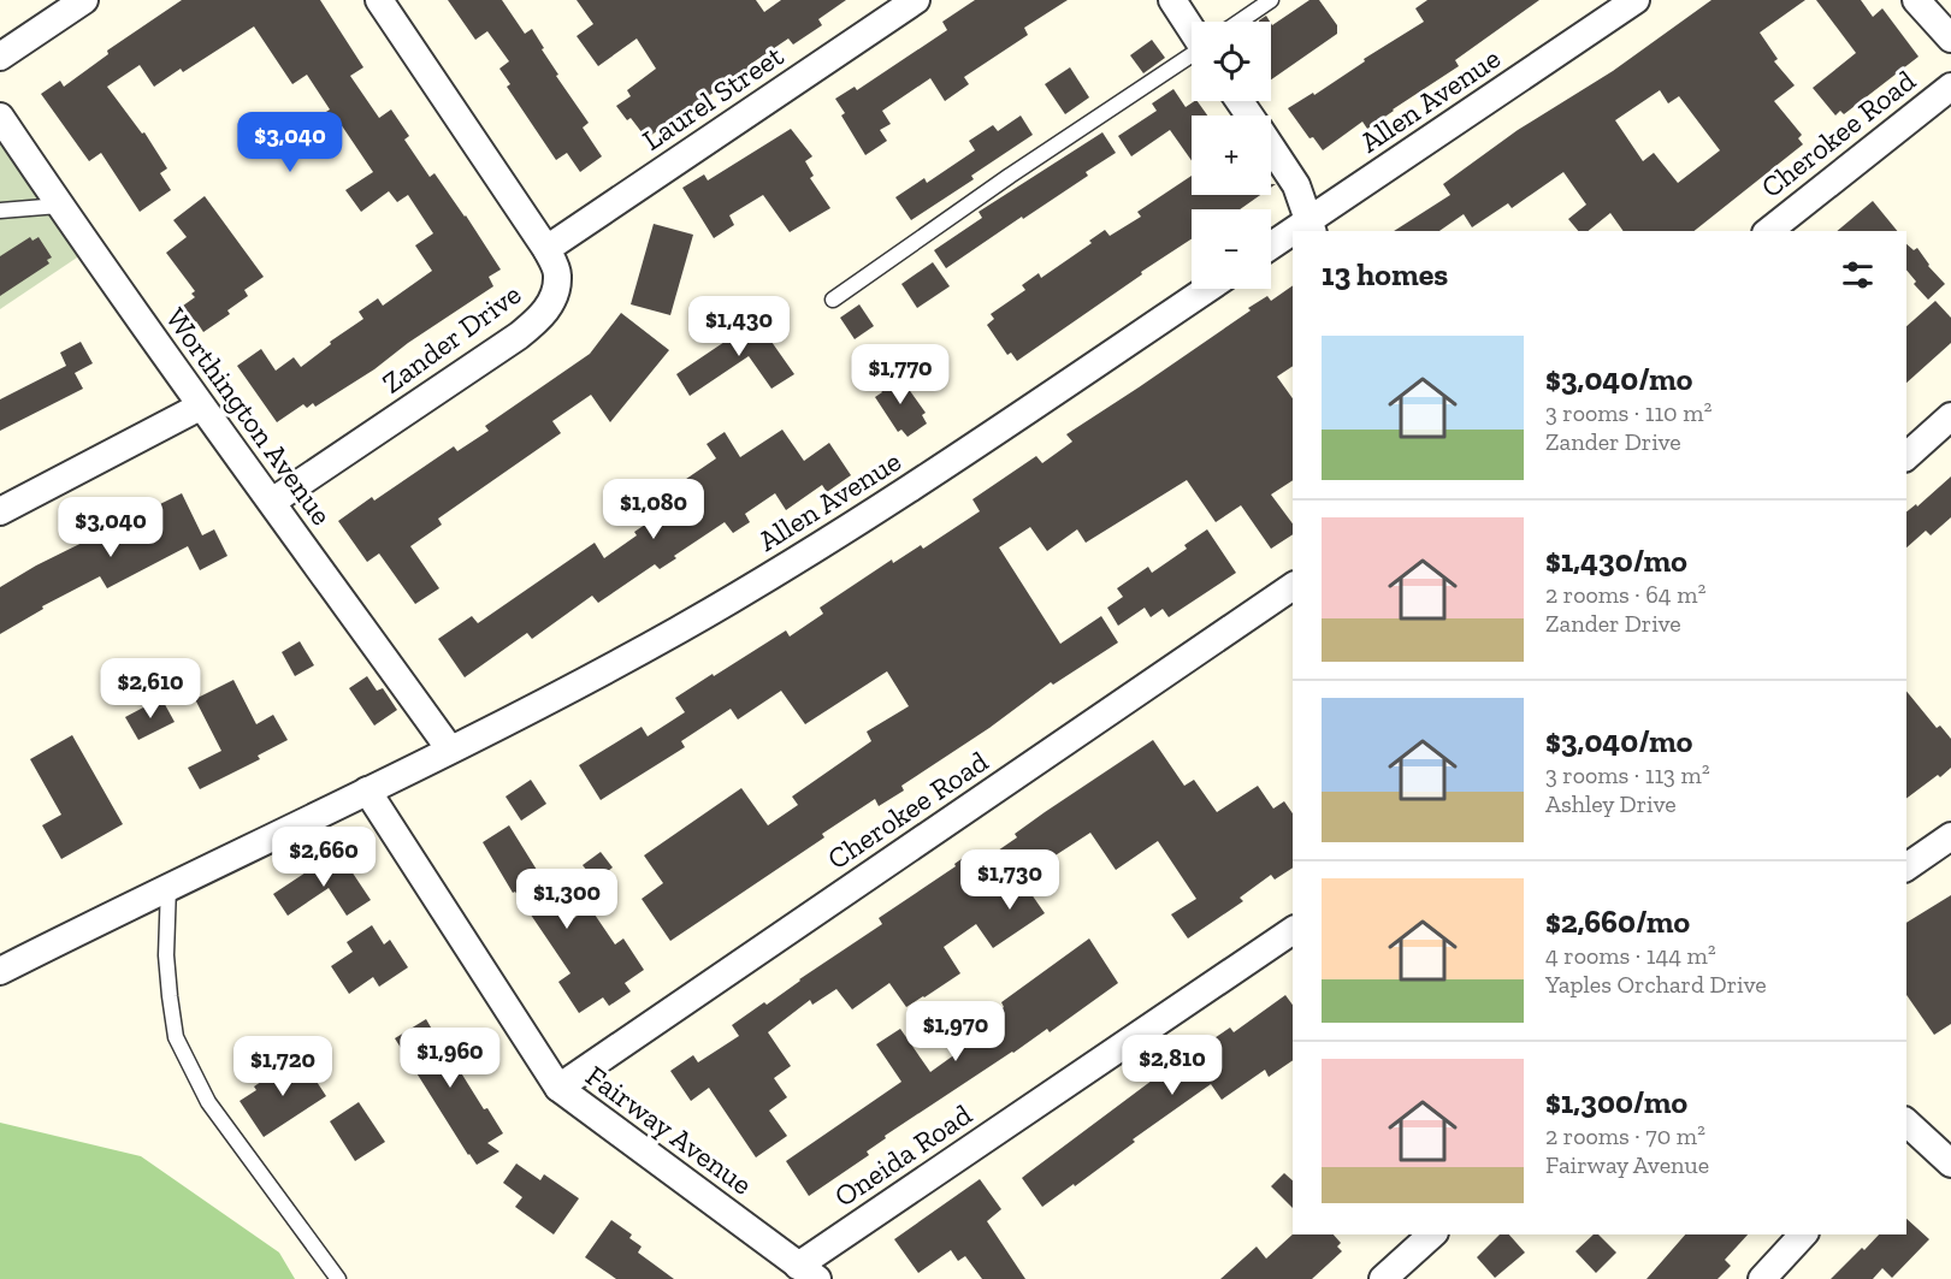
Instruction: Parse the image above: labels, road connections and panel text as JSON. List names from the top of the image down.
{
  "streets": {
    "street": [
      "Laurel Street",
      "Allen Avenue",
      "Cherokee Road",
      "Zander Drive",
      "Worthington Avenue",
      "Fairway Avenue",
      "Oneida Road"
    ]
  },
  "crossings": [
    ["Laurel Street", "Zander Drive"],
    ["Allen Avenue", "Worthington Avenue"],
    ["Allen Avenue", "Fairway Avenue"],
    ["Cherokee Road", "Fairway Avenue"],
    ["Zander Drive", "Worthington Avenue"],
    ["Fairway Avenue", "Oneida Road"]
  ],
  "page": {
    "map_buttons": ["+", "−"],
    "price": [
      "$3,040",
      "$1,430",
      "$1,770",
      "$1,080",
      "$3,040",
      "$2,610",
      "$2,660",
      "$1,730",
      "$1,300",
      "$1,970",
      "$1,960",
      "$2,810",
      "$1,720"
    ],
    "heading": "13 homes",
    "list": [
      {
        "name": "$3,040/mo",
        "note": "3 rooms · 110 m² · Zander Drive"
      },
      {
        "name": "$1,430/mo",
        "note": "2 rooms · 64 m² · Zander Drive"
      },
      {
        "name": "$3,040/mo",
        "note": "3 rooms · 113 m² · Ashley Drive"
      },
      {
        "name": "$2,660/mo",
        "note": "4 rooms · 144 m² · Yaples Orchard Drive"
      },
      {
        "name": "$1,300/mo",
        "note": "2 rooms · 70 m² · Fairway Avenue"
      }
    ]
  }
}
